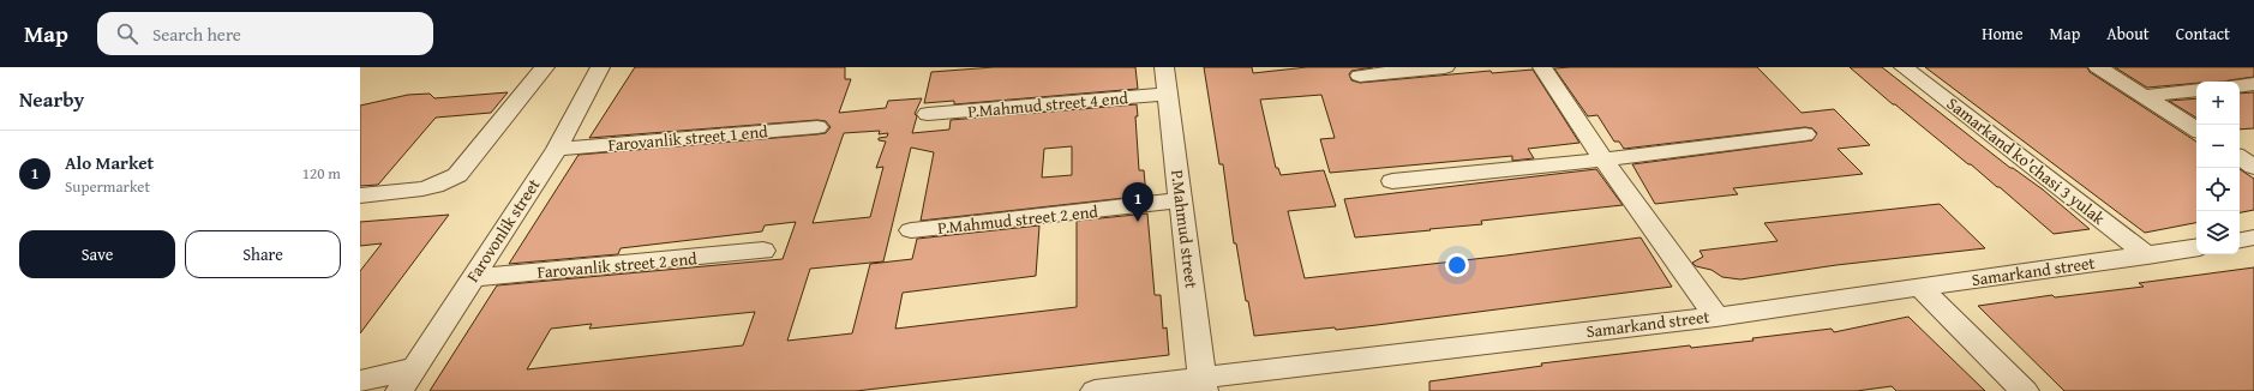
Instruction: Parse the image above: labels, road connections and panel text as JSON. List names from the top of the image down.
{
  "streets": {
    "street": [
      "P.Mahmud street 4 end",
      "Farovanlik street 1 end",
      "Samarkand ko'chasi 3 yulak",
      "P.Mahmud street 2 end",
      "P.Mahmud street",
      "Farovonlik street",
      "Farovanlik street 2 end",
      "Samarkand street"
    ]
  },
  "crossings": [
    ["P.Mahmud street 4 end", "P.Mahmud street"],
    ["Farovanlik street 1 end", "Farovonlik street"],
    ["Samarkand ko'chasi 3 yulak", "Samarkand street"],
    ["P.Mahmud street 2 end", "P.Mahmud street"],
    ["P.Mahmud street", "Samarkand street"],
    ["Farovonlik street", "Farovanlik street 2 end"]
  ],
  "page": {
    "header": "Map",
    "search": "Search here",
    "nav": [
      "Home",
      "Map",
      "About",
      "Contact"
    ],
    "heading": "Nearby",
    "map_buttons": ["+", "−"],
    "list": [
      {
        "mark": "1",
        "name": "Alo Market",
        "note": "Supermarket",
        "value": "120 m"
      }
    ],
    "pins": "1",
    "buttons": ["Save", "Share"]
  }
}
